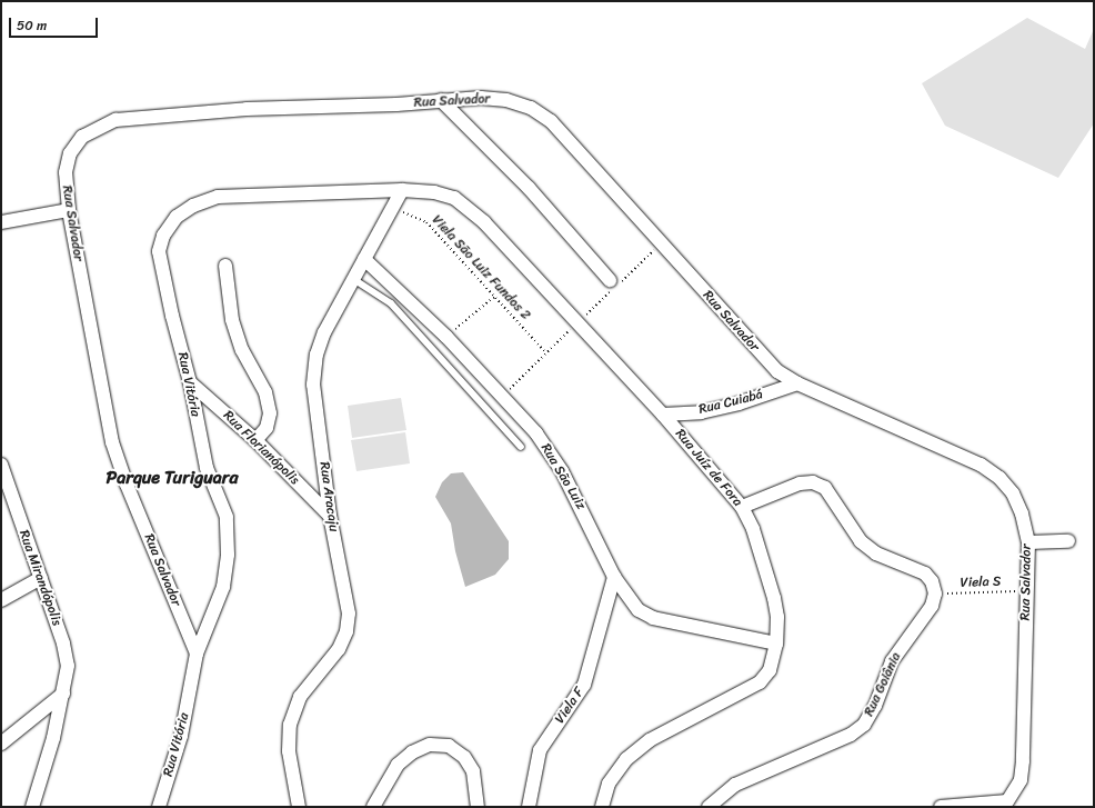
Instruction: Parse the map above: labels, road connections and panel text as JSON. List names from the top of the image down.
{
  "streets": {
    "street": [
      "Rua Salvador",
      "Rua Vitória",
      "Rua Cuiabá",
      "Rua Florianópolis",
      "Rua Juíz de Fora",
      "Rua São Luiz",
      "Rua Aracaju",
      "Rua Mirandópolis",
      "Rua Goiânia",
      "Viela F"
    ],
    "path": ["Viela São Luiz Fundos 2", "Viela S"]
  },
  "crossings": [
    ["Rua Salvador", "Rua Vitória"],
    ["Rua Salvador", "Rua Cuiabá"],
    ["Rua Salvador", "Viela S"],
    ["Viela São Luiz Fundos 2", "Rua Aracaju"],
    ["Rua Vitória", "Rua Florianópolis"],
    ["Rua Vitória", "Rua Juíz de Fora"],
    ["Rua Vitória", "Rua Aracaju"],
    ["Rua Cuiabá", "Rua Juíz de Fora"],
    ["Rua Florianópolis", "Rua Aracaju"],
    ["Rua Juíz de Fora", "Rua São Luiz"],
    ["Rua São Luiz", "Rua Aracaju"],
    ["Rua São Luiz", "Viela F"],
    ["Viela S", "Rua Goiânia"]
  ],
  "districts": ["Parque Turiguara"],
  "scale_bar": "50 m"
}
